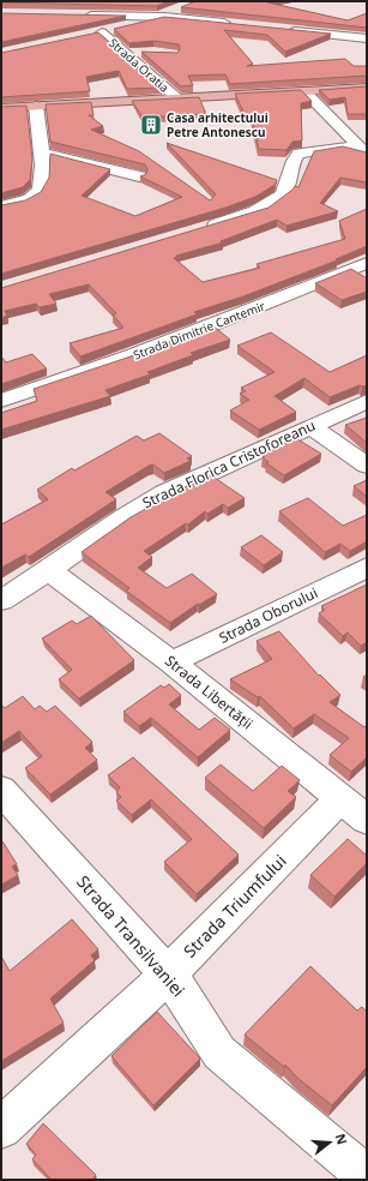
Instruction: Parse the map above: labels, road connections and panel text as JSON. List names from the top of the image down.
{
  "streets": {
    "street": [
      "Strada Oratia",
      "Strada Dimitrie Cantemir",
      "Strada Florica Cristoforeanu",
      "Strada Oborului",
      "Strada Libertății",
      "Strada Triumfului",
      "Strada Transilvaniei"
    ]
  },
  "crossings": [
    ["Strada Florica Cristoforeanu", "Strada Libertății"],
    ["Strada Oborului", "Strada Libertății"],
    ["Strada Libertății", "Strada Triumfului"],
    ["Strada Triumfului", "Strada Transilvaniei"]
  ],
  "places": {
    "building": ["Casa arhitectului Petre Antonescu"]
  },
  "north": "right"
}
